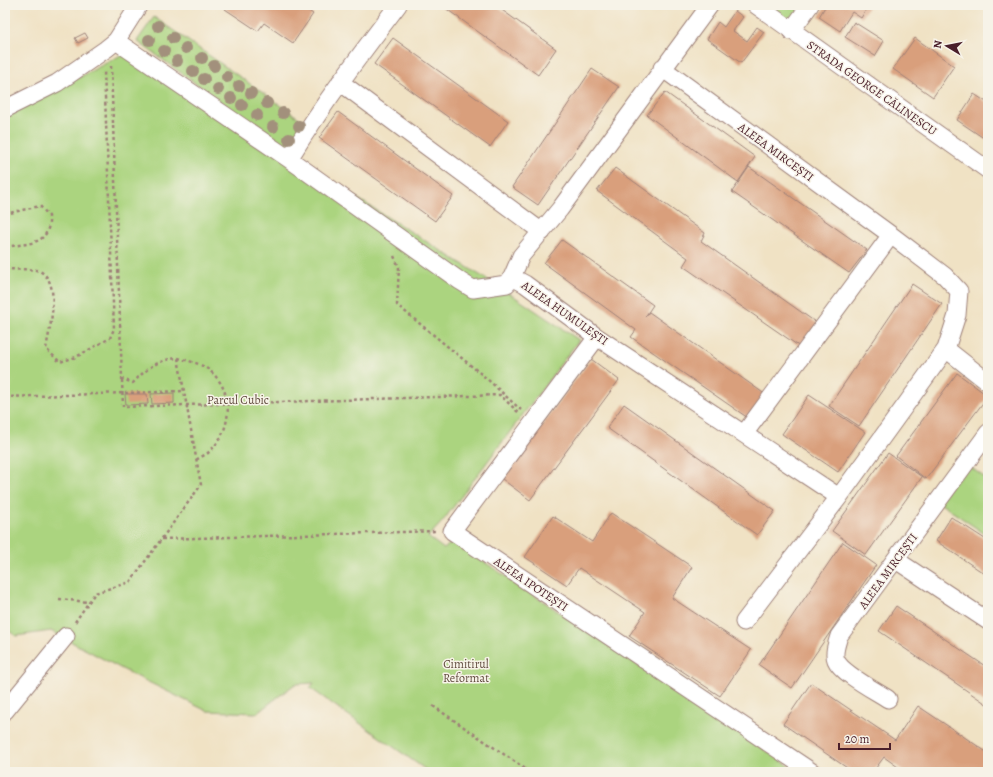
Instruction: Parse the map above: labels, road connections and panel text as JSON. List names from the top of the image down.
{
  "streets": {
    "street": [
      "STRADA GEORGE CĂLINESCU",
      "ALEEA MIRCEȘTI",
      "ALEEA HUMULEȘTI",
      "ALEEA IPOTEȘTI"
    ]
  },
  "crossings": [
    ["ALEEA MIRCEȘTI", "ALEEA HUMULEȘTI"]
  ],
  "parks": ["Parcul Cubic", "Cimitirul Reformat"],
  "scale_bar": "20 m",
  "north": "left"
}
